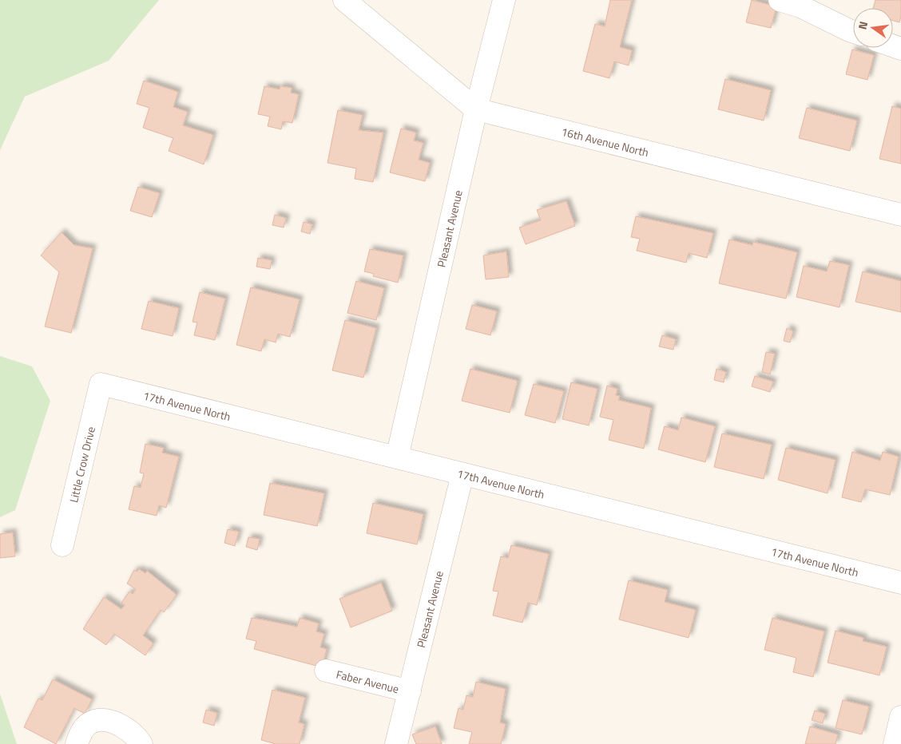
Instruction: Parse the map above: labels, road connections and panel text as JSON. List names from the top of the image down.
{
  "streets": {
    "street": [
      "16th Avenue North",
      "Pleasant Avenue",
      "17th Avenue North",
      "Little Crow Drive",
      "Faber Avenue"
    ]
  },
  "crossings": [
    ["16th Avenue North", "Pleasant Avenue"],
    ["Pleasant Avenue", "17th Avenue North"],
    ["Pleasant Avenue", "Faber Avenue"],
    ["17th Avenue North", "Little Crow Drive"]
  ],
  "north": "left"
}
